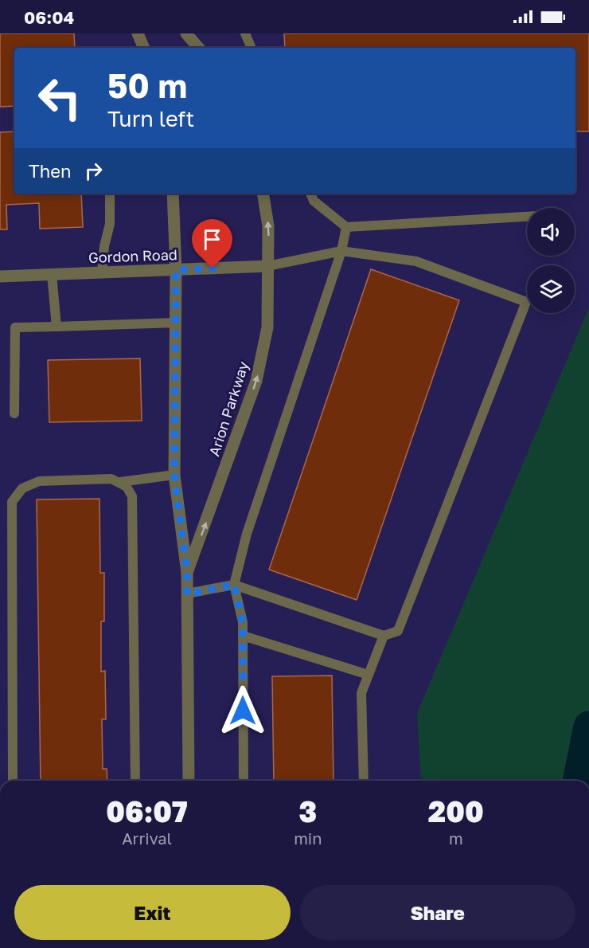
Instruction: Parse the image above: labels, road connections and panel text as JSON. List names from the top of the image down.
{
  "streets": {
    "street": ["Gordon Road", "Arion Parkway"]
  },
  "crossings": [
    ["Gordon Road", "Arion Parkway"]
  ],
  "page": {
    "status": "06:04",
    "turn": ["50 m", "Turn left"],
    "then": "Then",
    "eta": [
      "06:07",
      "Arrival",
      "3",
      "min",
      "200",
      "m"
    ],
    "buttons": ["Exit", "Share"]
  }
}
